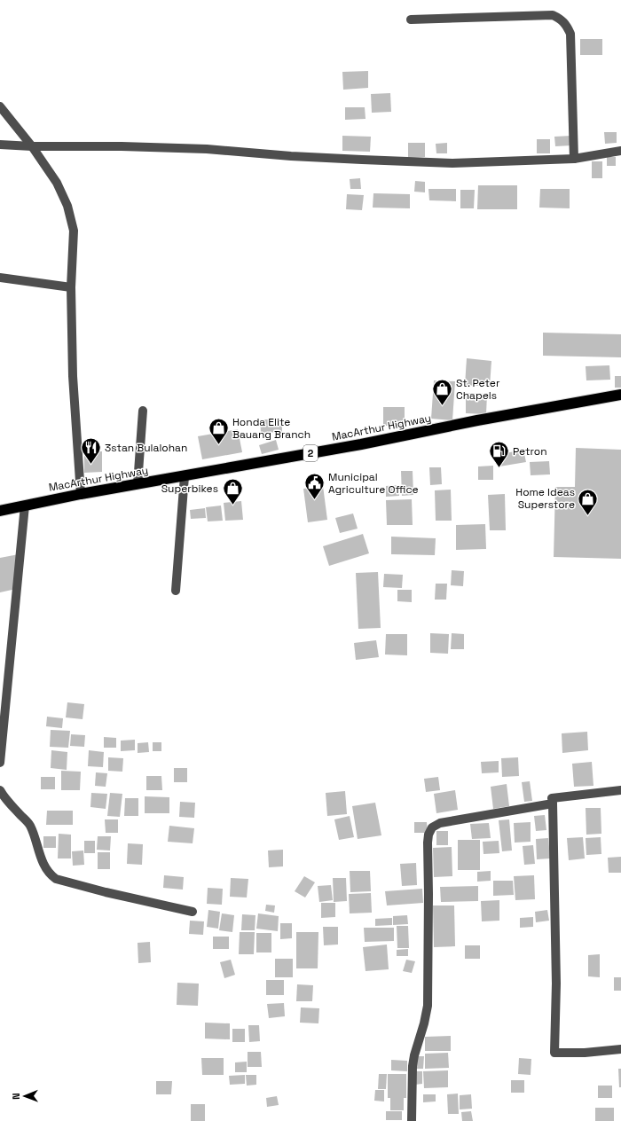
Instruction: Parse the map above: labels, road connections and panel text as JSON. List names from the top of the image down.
{
  "streets": {
    "highway": ["MacArthur Highway", "2"]
  },
  "places": {
    "shop": [
      "St. Peter Chapels",
      "Honda Elite Bauang Branch",
      "Superbikes",
      "Home Ideas Superstore"
    ],
    "restaurant": ["3stan Bulalohan"],
    "fuel station": ["Petron"],
    "public building": ["Municipal Agriculture Office"]
  },
  "north": "left"
}
